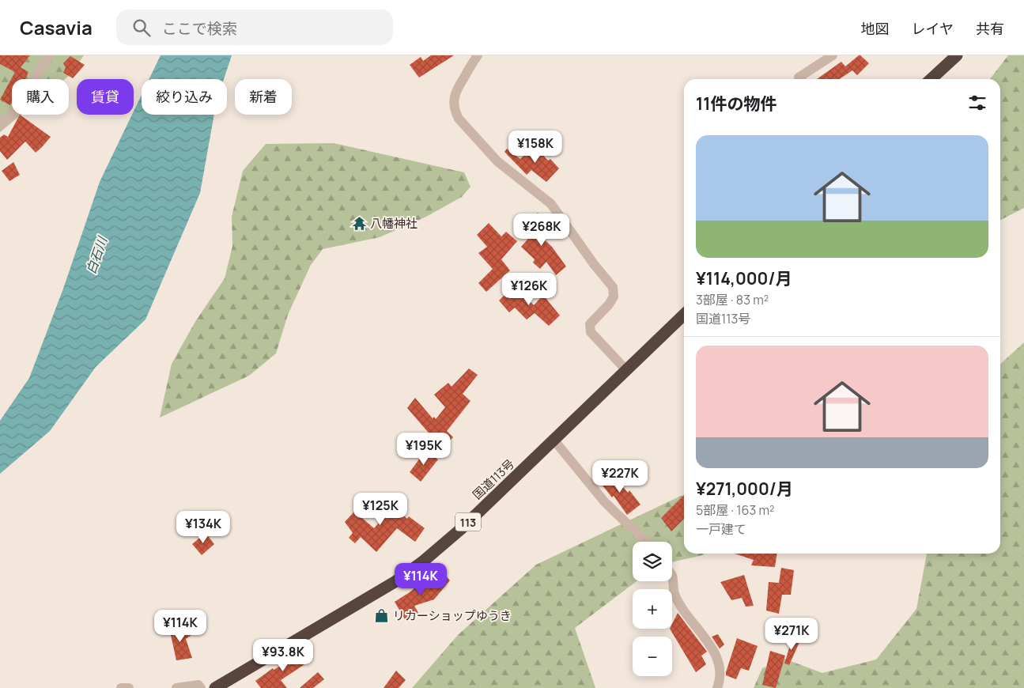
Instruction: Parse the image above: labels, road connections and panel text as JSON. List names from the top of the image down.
{
  "streets": {
    "highway": ["国道113号", "113"]
  },
  "water": ["白石川"],
  "places": {
    "temple": ["八幡神社"],
    "shop": ["リカーショップゆうき"]
  },
  "page": {
    "header": "Casavia",
    "search": "ここで検索",
    "nav": ["地図", "レイヤ", "共有"],
    "chip": [
      "購入",
      "賃貸",
      "絞り込み",
      "新着"
    ],
    "heading": "11件の物件",
    "list": [
      {
        "name": "¥114,000/月",
        "note": "3部屋 · 83 m² · 国道113号"
      },
      {
        "name": "¥271,000/月",
        "note": "5部屋 · 163 m² · 一戸建て"
      }
    ],
    "price": [
      "¥158K",
      "¥268K",
      "¥126K",
      "¥195K",
      "¥227K",
      "¥125K",
      "¥134K",
      "¥114K",
      "¥114K",
      "¥271K",
      "¥93.8K"
    ],
    "map_buttons": ["+", "−"]
  }
}
